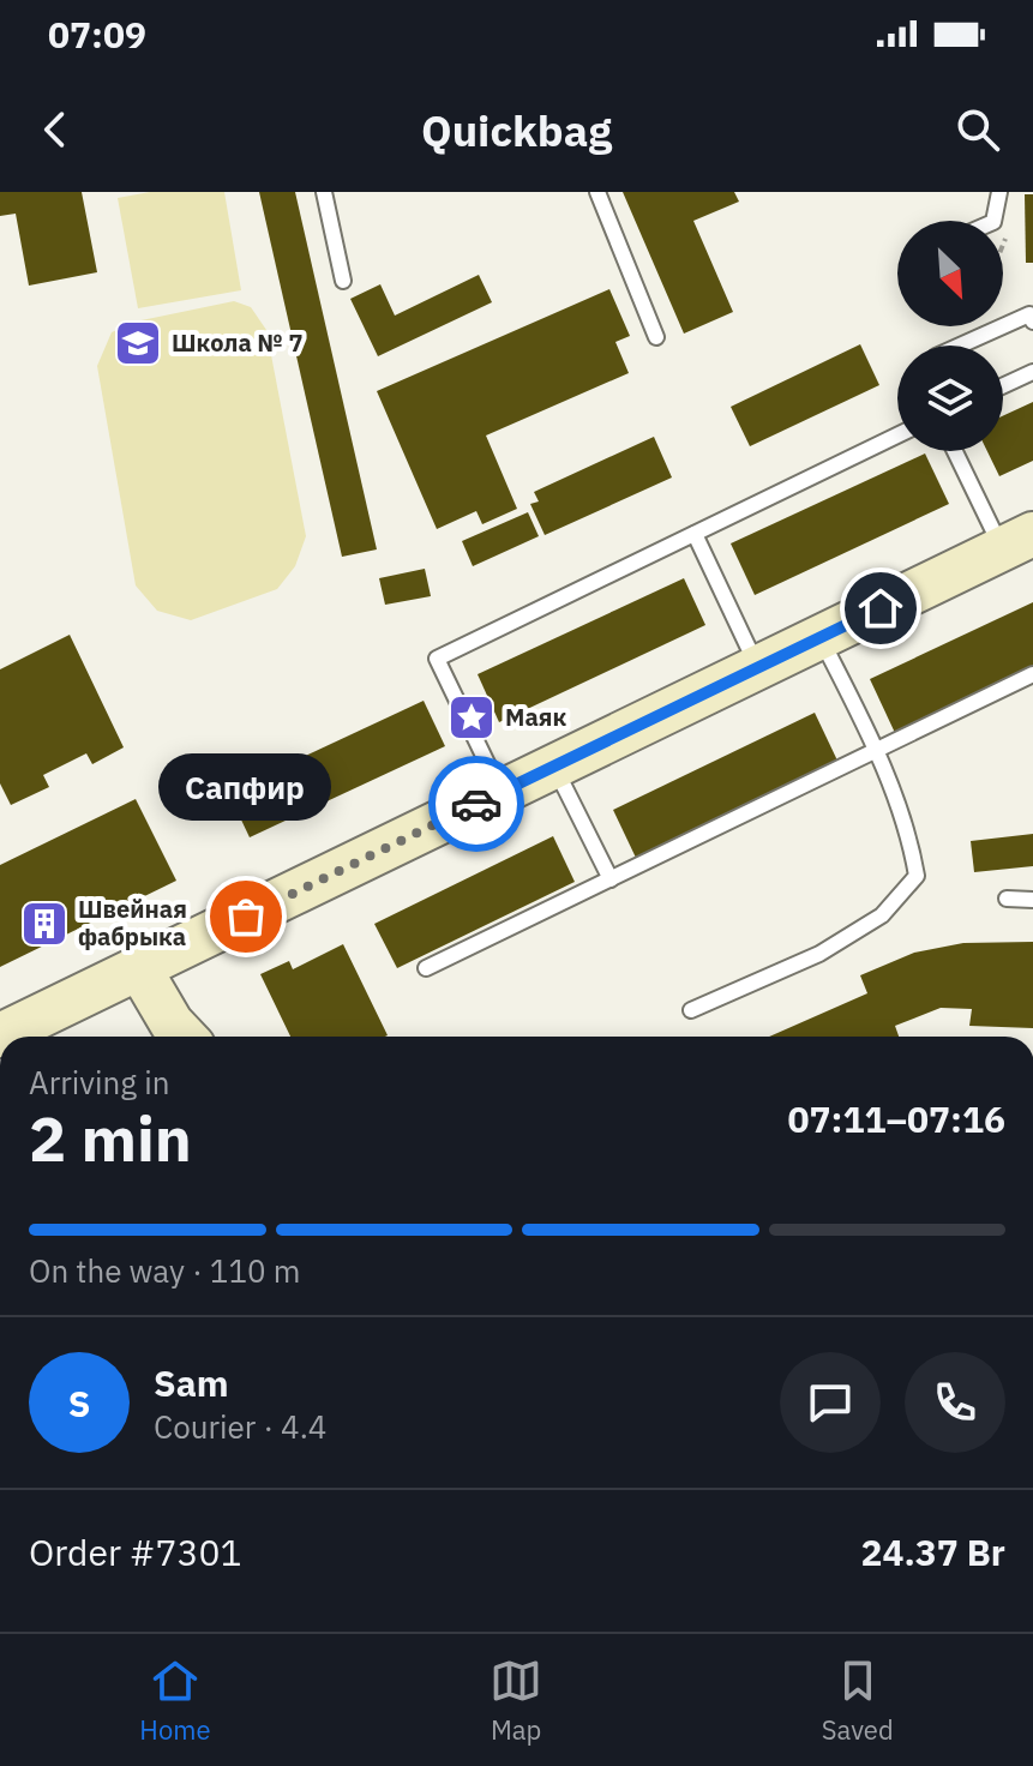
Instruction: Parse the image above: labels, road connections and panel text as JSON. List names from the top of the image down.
{
  "places": {
    "school or university": ["Школа № 7"],
    "place": ["Маяк"],
    "other": ["Сапфир"],
    "building": ["Швейная фабрыка"]
  },
  "north": "bottom right",
  "page": {
    "status": "07:09",
    "header": "Quickbag",
    "bubble": "Сапфир",
    "heading": ["2 min", "Arriving in", "07:11–07:16"],
    "panel": [
      "Sam",
      "Courier · 4.4",
      "Order #7301",
      "24.37 Br"
    ],
    "bar": "On the way · 110 m",
    "round": "S",
    "tabs": ["Home", "Map", "Saved"]
  }
}
